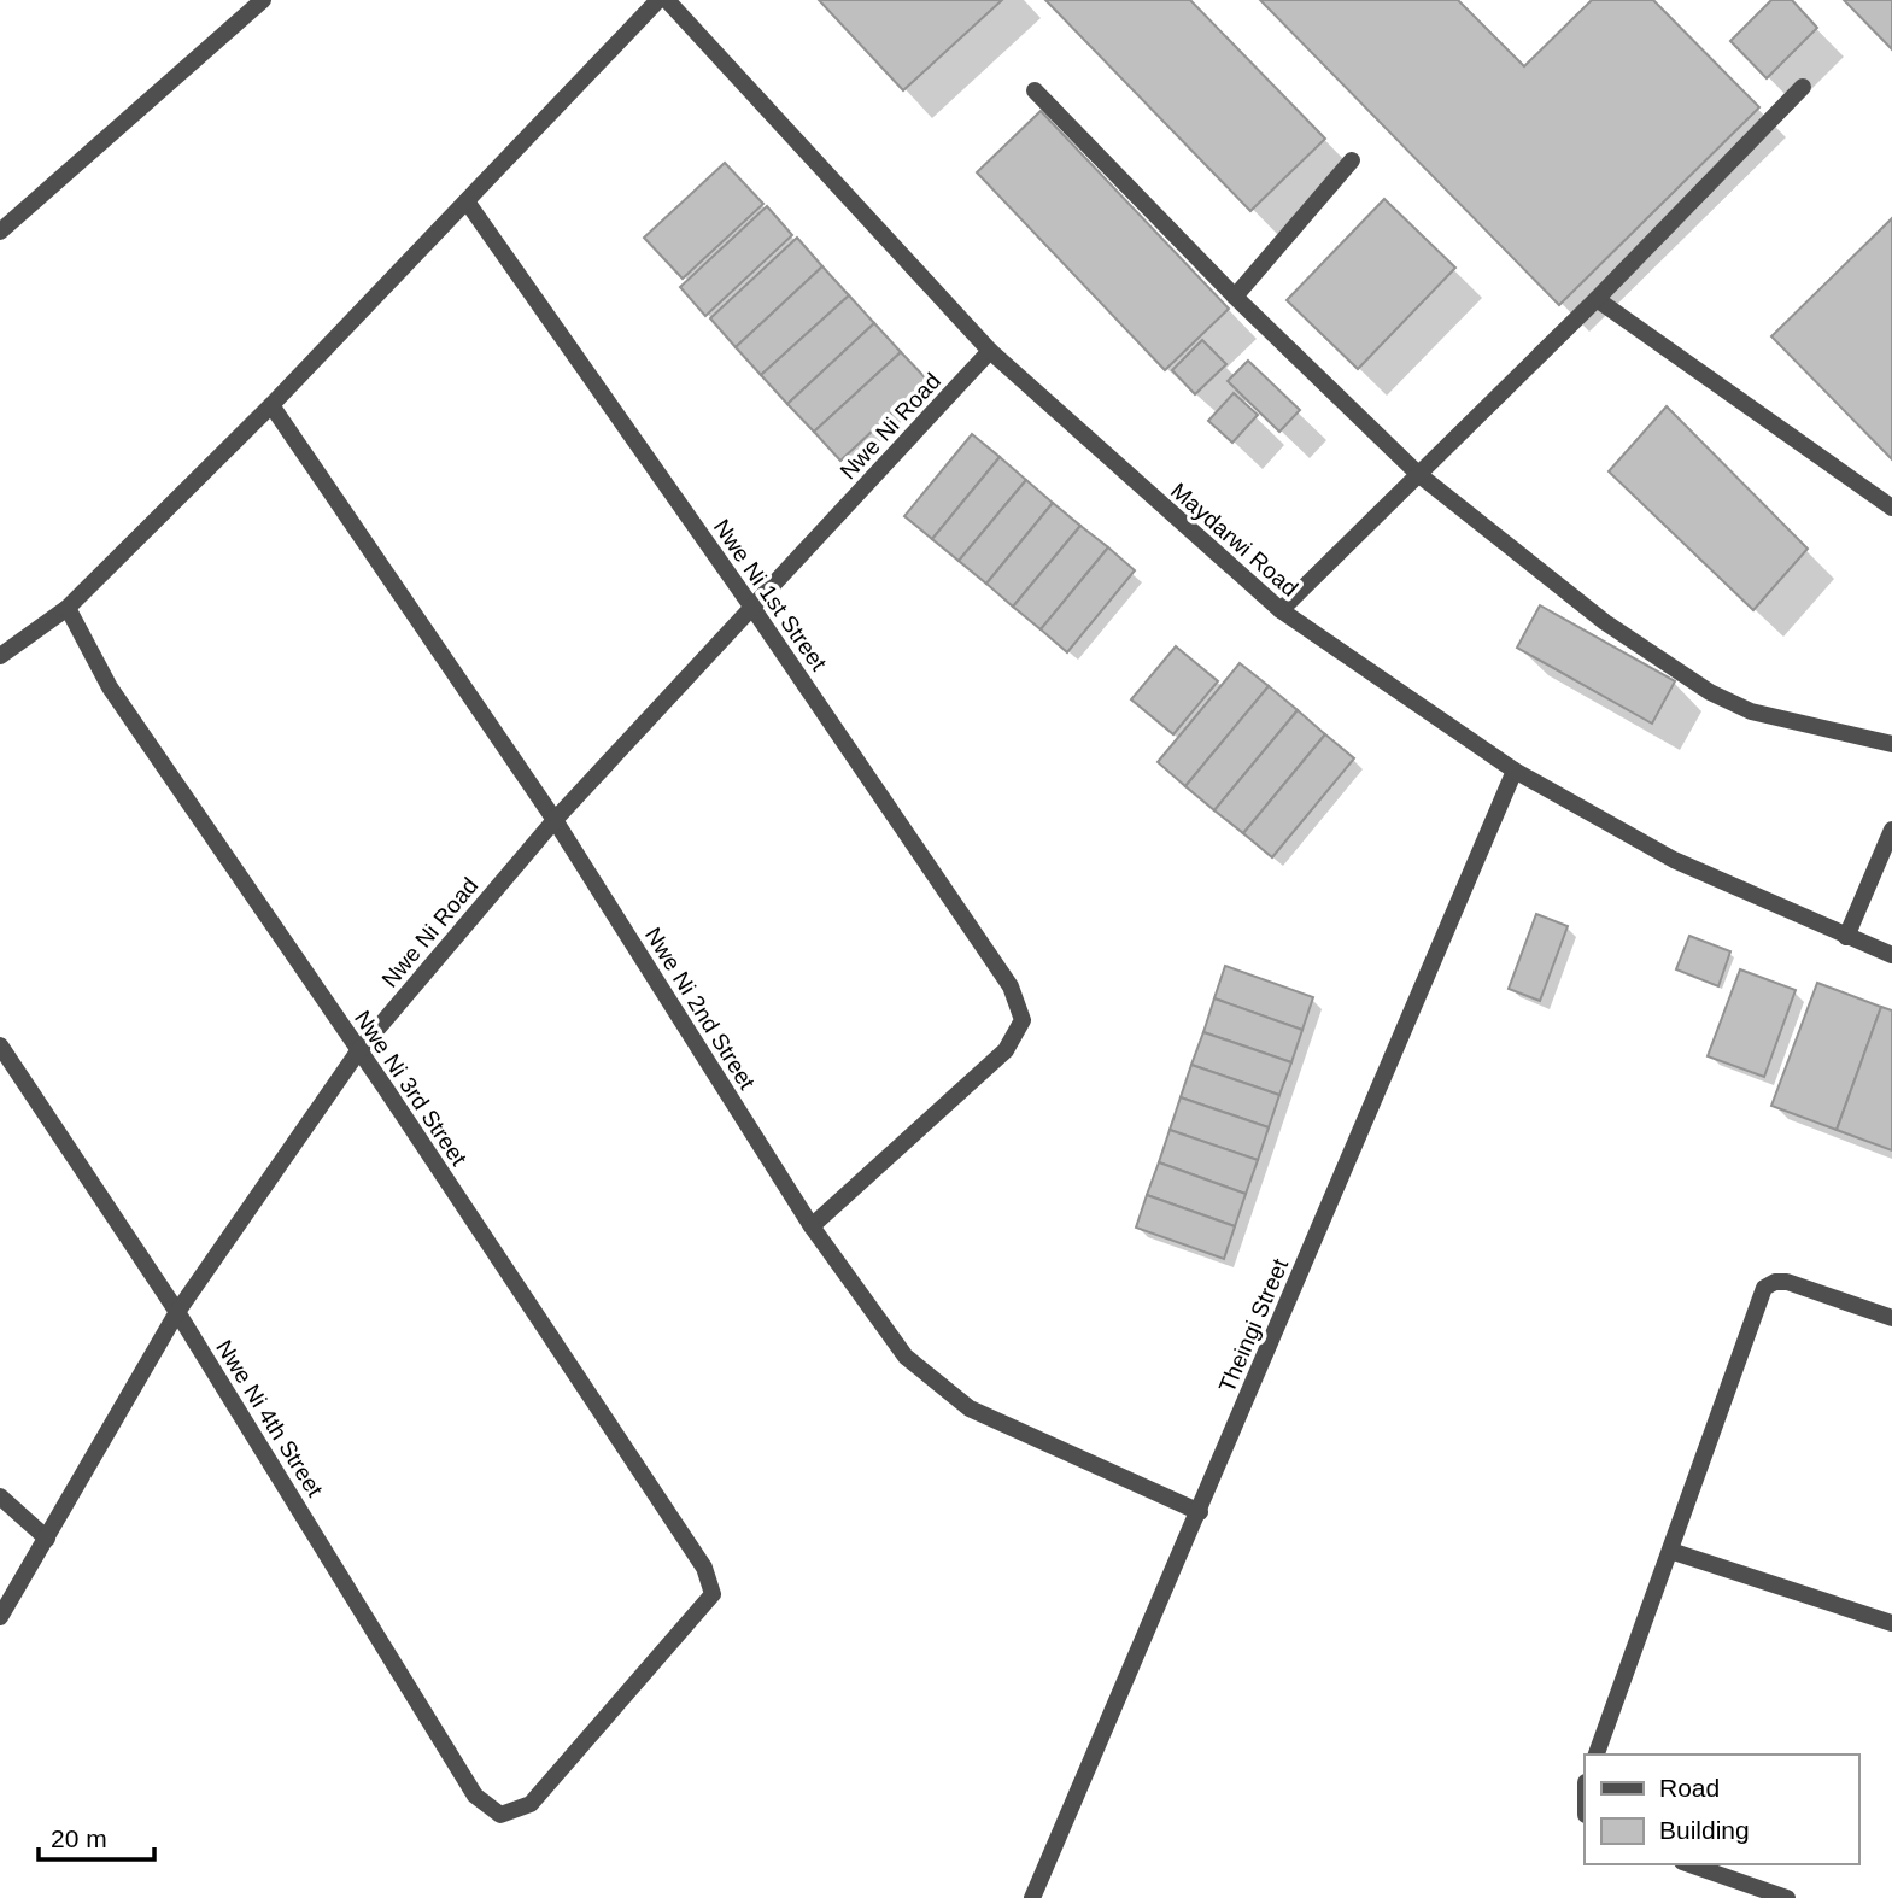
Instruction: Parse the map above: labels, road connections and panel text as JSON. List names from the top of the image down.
{
  "streets": {
    "street": [
      "Nwe Ni Road",
      "Maydarwi Road",
      "Nwe Ni 1st Street",
      "Nwe Ni 2nd Street",
      "Nwe Ni 3rd Street",
      "Theingi Street",
      "Nwe Ni 4th Street"
    ]
  },
  "crossings": [
    ["Nwe Ni Road", "Maydarwi Road"],
    ["Nwe Ni Road", "Nwe Ni 1st Street"],
    ["Nwe Ni Road", "Nwe Ni 2nd Street"],
    ["Nwe Ni Road", "Nwe Ni 3rd Street"],
    ["Nwe Ni Road", "Nwe Ni 4th Street"],
    ["Maydarwi Road", "Theingi Street"],
    ["Nwe Ni 1st Street", "Nwe Ni 2nd Street"],
    ["Nwe Ni 2nd Street", "Theingi Street"],
    ["Nwe Ni 3rd Street", "Nwe Ni 4th Street"]
  ],
  "legend": ["Road", "Building"],
  "scale_bar": "20 m"
}
